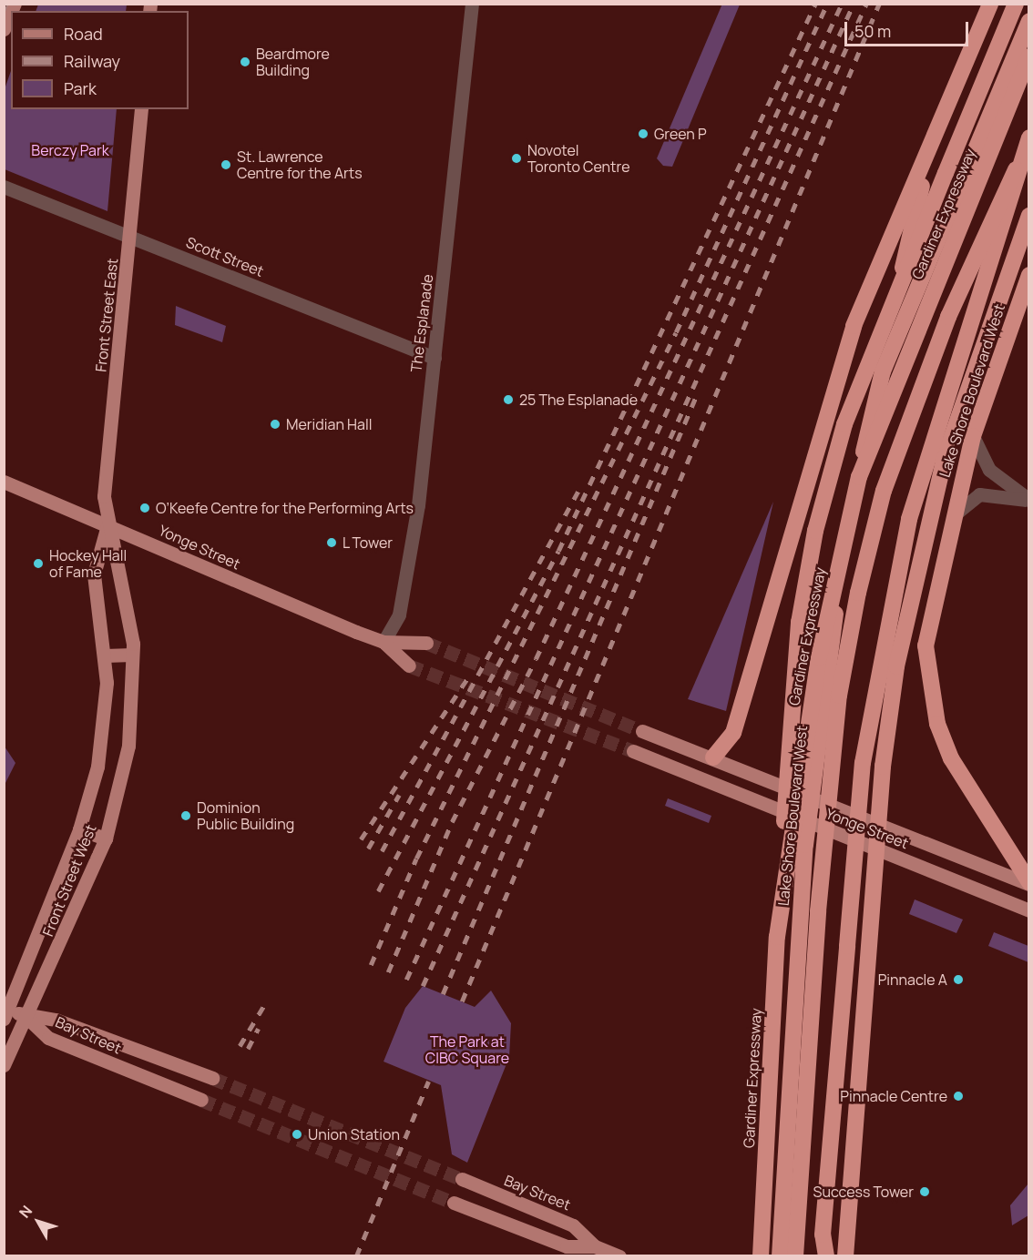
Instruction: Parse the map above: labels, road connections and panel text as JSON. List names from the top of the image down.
{
  "streets": {
    "highway": ["Gardiner Expressway", "Lake Shore Boulevard West"],
    "main road": [
      "Front Street East",
      "Yonge Street",
      "Front Street West",
      "Bay Street"
    ],
    "street": ["Scott Street", "The Esplanade"]
  },
  "crossings": [
    ["Scott Street", "Front Street East"],
    ["Scott Street", "The Esplanade"],
    ["Front Street East", "Yonge Street"],
    ["Front Street East", "Front Street West"],
    ["The Esplanade", "Yonge Street"],
    ["Lake Shore Boulevard West", "Yonge Street"],
    ["Yonge Street", "Front Street West"],
    ["Front Street West", "Bay Street"]
  ],
  "parks": ["Berczy Park", "The Park at CIBC Square"],
  "places": [
    "Beardmore Building",
    "Green P",
    "Novotel Toronto Centre",
    "St. Lawrence Centre for the Arts",
    "25 The Esplanade",
    "Meridian Hall",
    "O’Keefe Centre for the Performing Arts",
    "L Tower",
    "Hockey Hall of Fame",
    "Dominion Public Building",
    "Pinnacle A",
    "Pinnacle Centre",
    "Union Station",
    "Success Tower"
  ],
  "legend": ["Road", "Railway", "Park"],
  "scale_bar": "50 m",
  "north": "top left"
}
